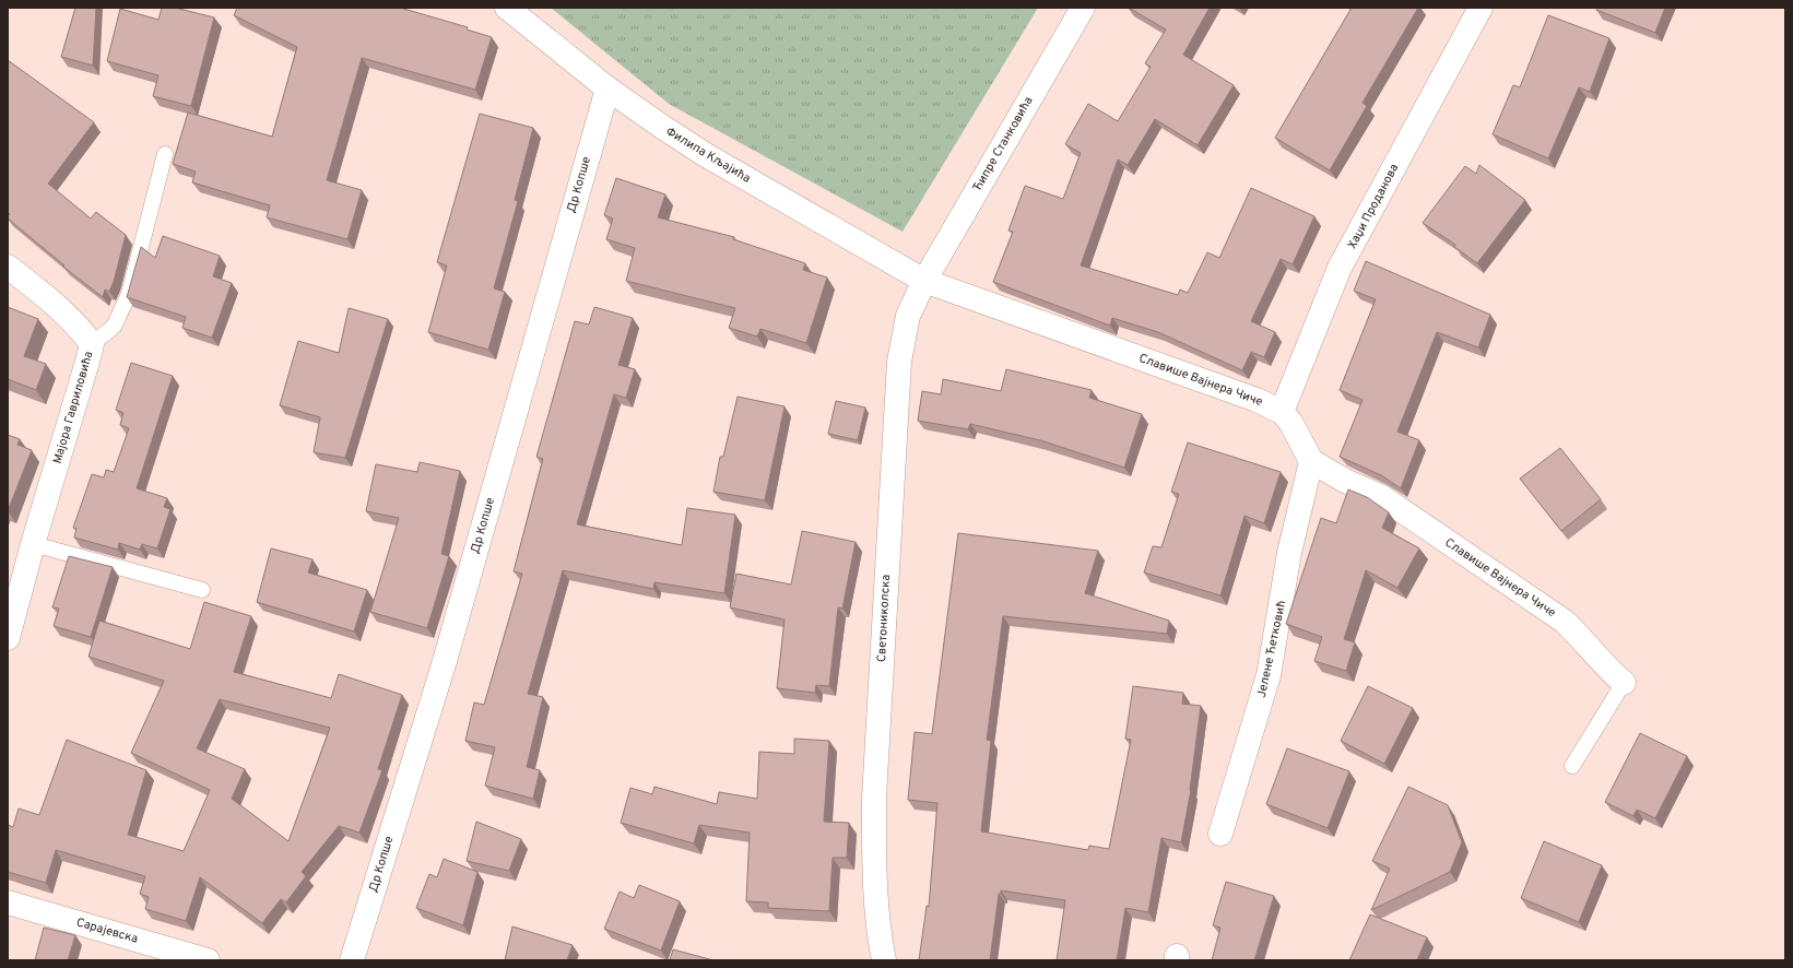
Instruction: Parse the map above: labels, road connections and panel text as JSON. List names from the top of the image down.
{
  "streets": {
    "street": [
      "Ћипре Станковића",
      "Филипа Кљајића",
      "Др Копше",
      "Хаџи Проданова",
      "Славише Вајнера Чиче",
      "Мајора Гавриловића",
      "Светониколска",
      "Јелене Ћетковић",
      "Сарајевска"
    ]
  },
  "crossings": [
    ["Ћипре Станковића", "Филипа Кљајића"],
    ["Ћипре Станковића", "Славише Вајнера Чиче"],
    ["Ћипре Станковића", "Светониколска"],
    ["Филипа Кљајића", "Др Копше"],
    ["Филипа Кљајића", "Славише Вајнера Чиче"],
    ["Филипа Кљајића", "Светониколска"],
    ["Хаџи Проданова", "Славише Вајнера Чиче"],
    ["Славише Вајнера Чиче", "Светониколска"],
    ["Славише Вајнера Чиче", "Јелене Ћетковић"]
  ]
}
